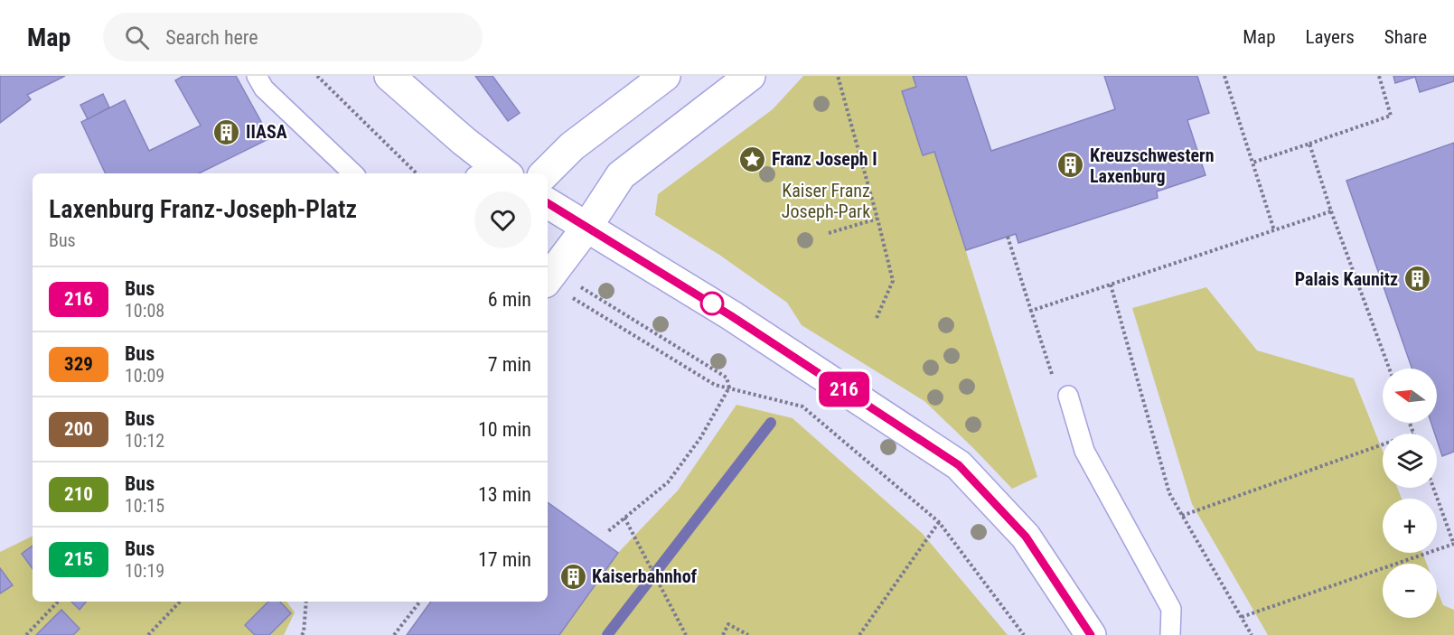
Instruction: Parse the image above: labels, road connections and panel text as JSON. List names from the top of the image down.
{
  "parks": ["Kaiser Franz Joseph-Park"],
  "places": {
    "building": [
      "IIASA",
      "Kreuzschwestern Laxenburg",
      "Palais Kaunitz",
      "Kaiserbahnhof"
    ],
    "place": ["Franz Joseph I"]
  },
  "lines": ["bus line 216"],
  "north": "left",
  "page": {
    "header": "Map",
    "search": "Search here",
    "nav": ["Map", "Layers", "Share"],
    "on_map": "216",
    "heading": ["Laxenburg Franz-Joseph-Platz", "Bus"],
    "list": [
      {
        "mark": "216",
        "name": "Bus",
        "note": "10:08",
        "value": "6 min"
      },
      {
        "mark": "329",
        "name": "Bus",
        "note": "10:09",
        "value": "7 min"
      },
      {
        "mark": "200",
        "name": "Bus",
        "note": "10:12",
        "value": "10 min"
      },
      {
        "mark": "210",
        "name": "Bus",
        "note": "10:15",
        "value": "13 min"
      },
      {
        "mark": "215",
        "name": "Bus",
        "note": "10:19",
        "value": "17 min"
      }
    ],
    "map_buttons": ["+", "−"]
  }
}
